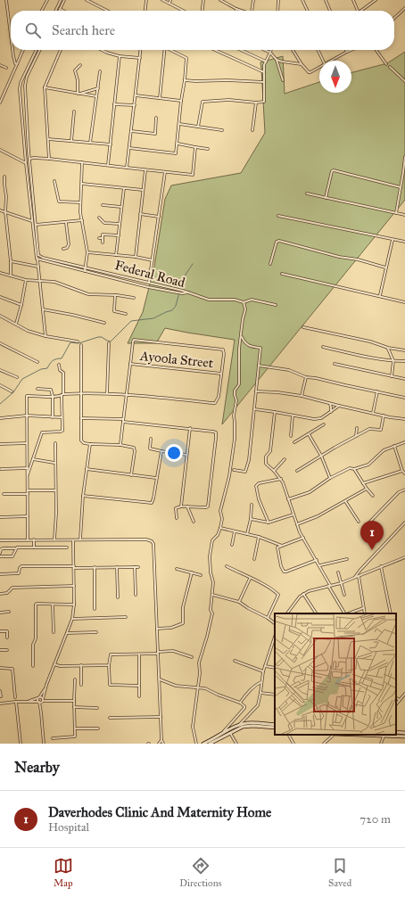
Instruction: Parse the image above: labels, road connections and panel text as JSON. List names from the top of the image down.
{
  "streets": {
    "street": ["Federal Road", "Ayoola Street"]
  },
  "north": "bottom",
  "page": {
    "search": "Search here",
    "pins": "1",
    "heading": "Nearby",
    "list": [
      {
        "mark": "1",
        "name": "Daverhodes Clinic And Maternity Home",
        "note": "Hospital",
        "value": "720 m"
      }
    ],
    "nav": ["Map", "Directions", "Saved"]
  }
}
